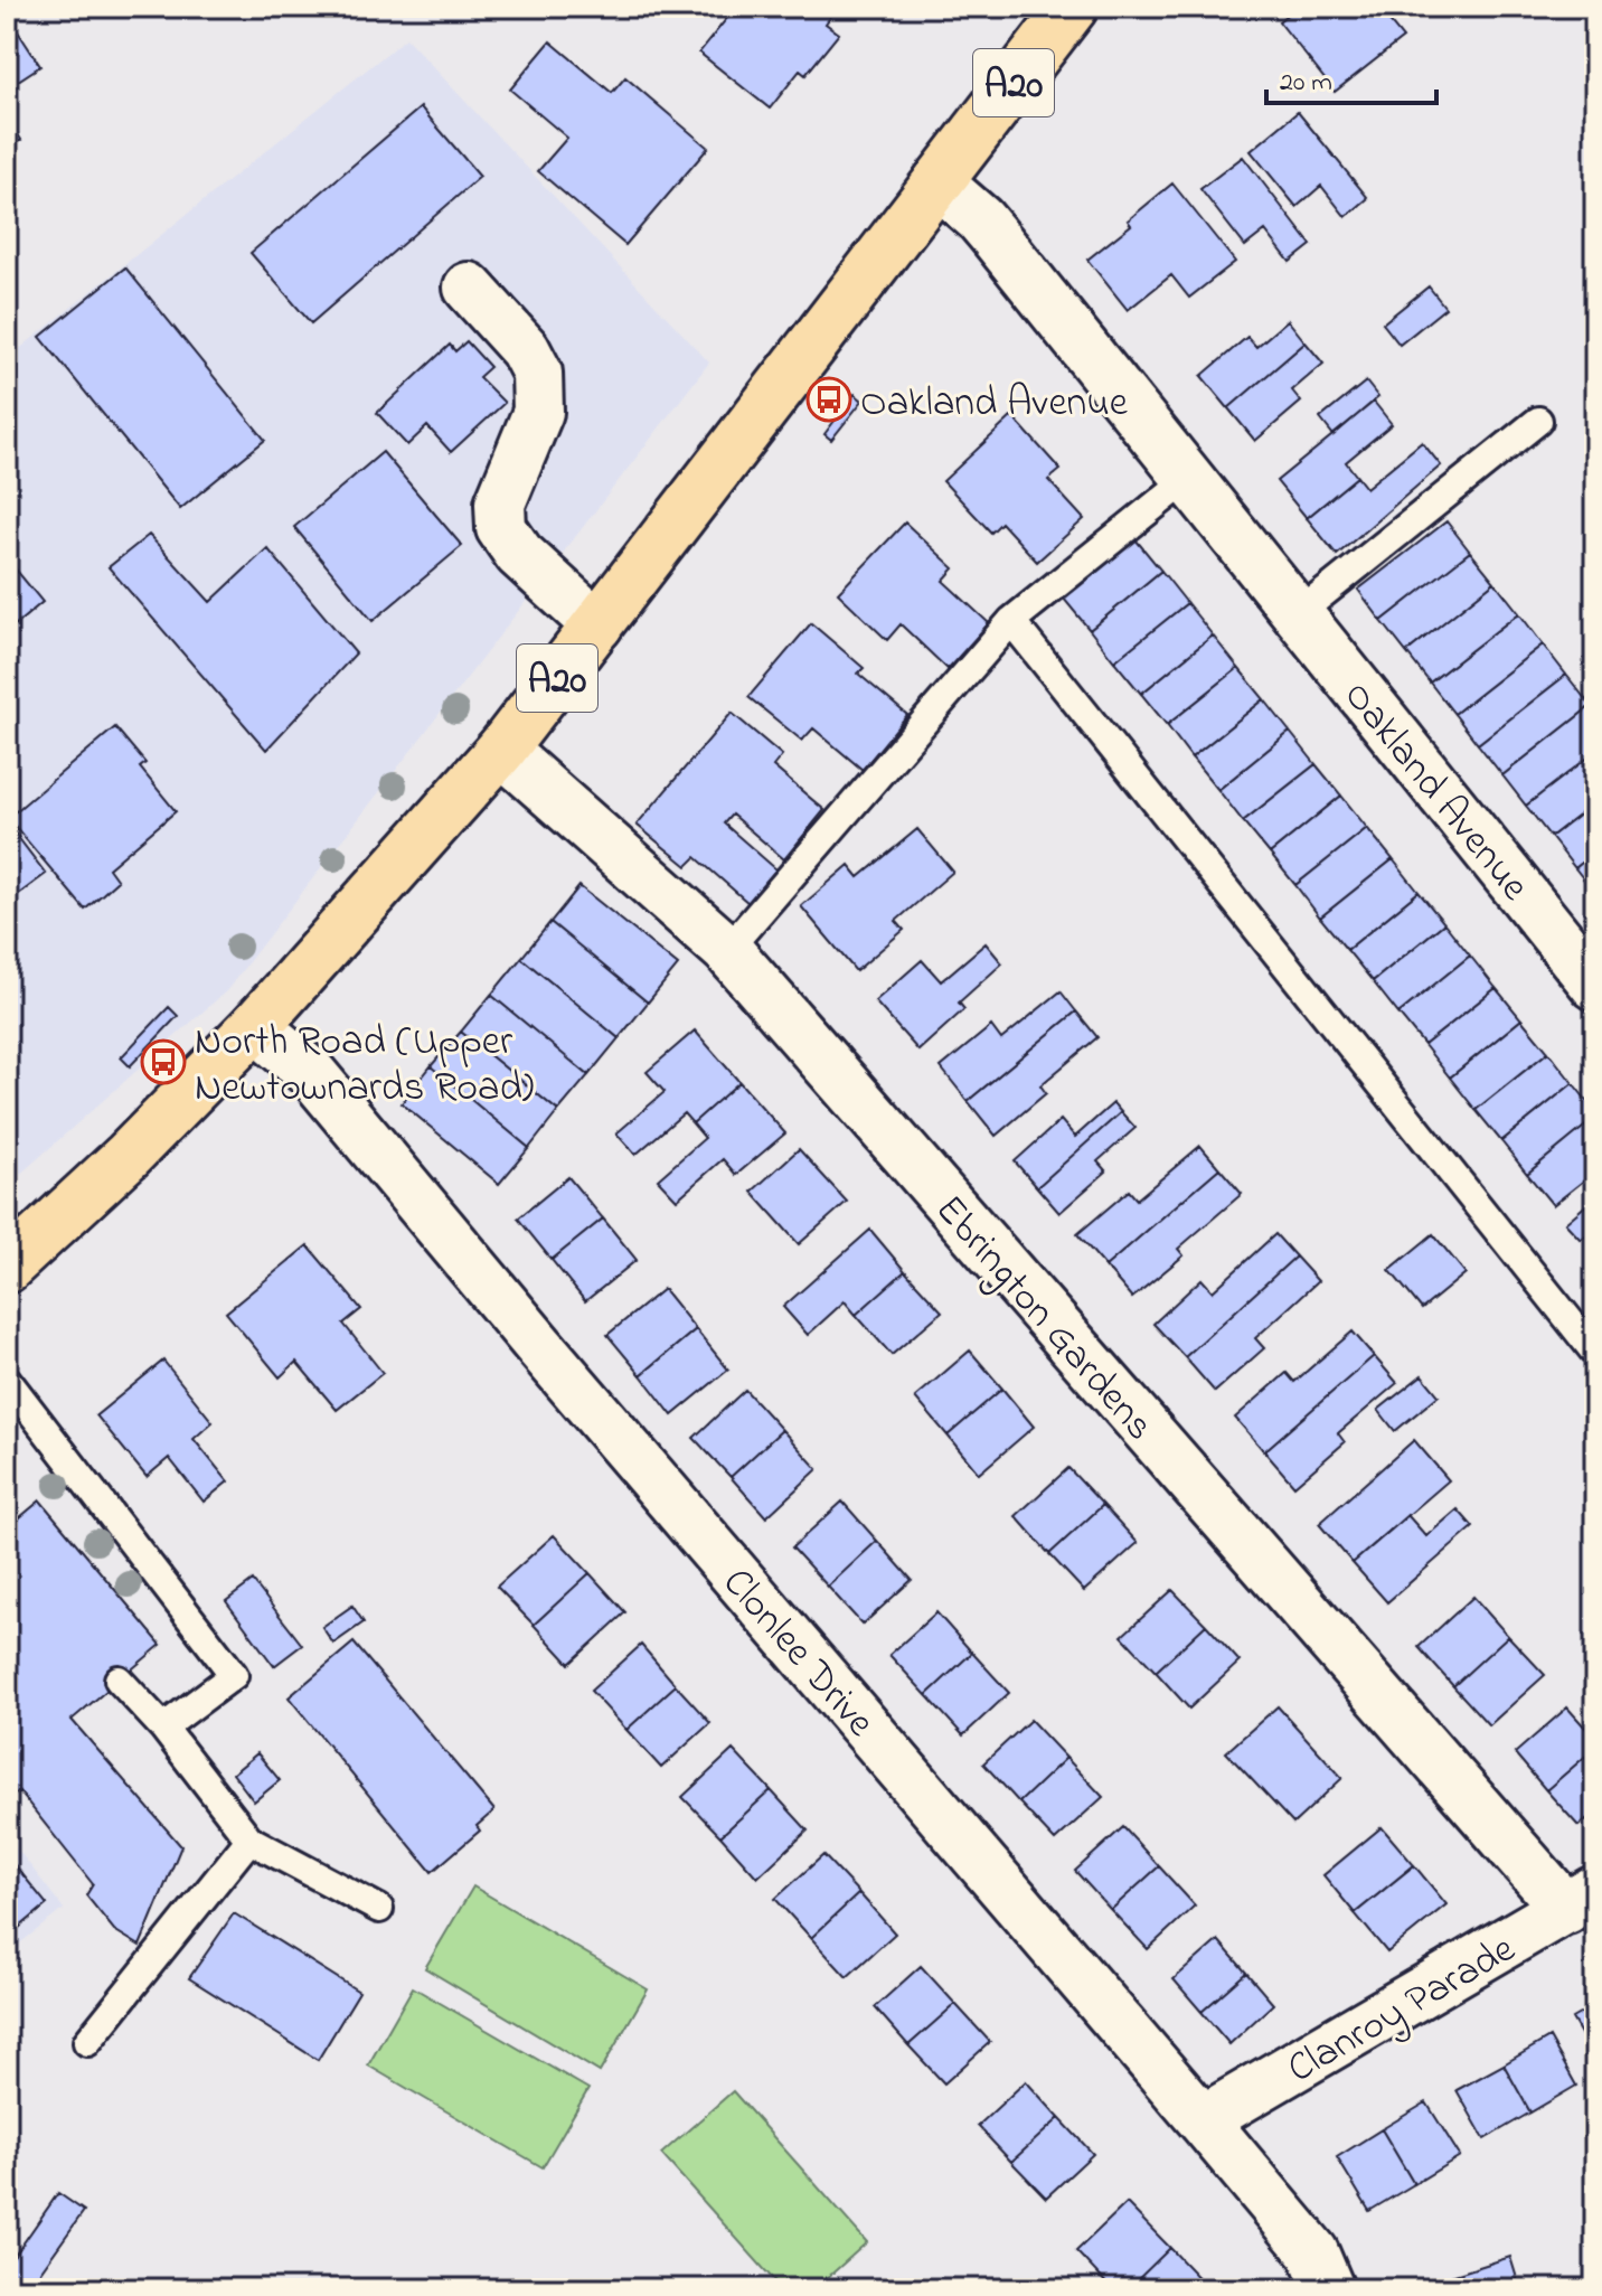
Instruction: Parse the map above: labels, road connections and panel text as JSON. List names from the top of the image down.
{
  "streets": {
    "main road": ["A20"],
    "street": [
      "Oakland Avenue",
      "Ebrington Gardens",
      "Clonlee Drive",
      "Clanroy Parade"
    ]
  },
  "crossings": [
    ["A20", "Oakland Avenue"],
    ["A20", "Ebrington Gardens"],
    ["A20", "Clonlee Drive"],
    ["Ebrington Gardens", "Clanroy Parade"],
    ["Clonlee Drive", "Clanroy Parade"]
  ],
  "places": {
    "bus stop": ["Oakland Avenue", "North Road (Upper Newtownards Road)"]
  },
  "scale_bar": "20 m"
}
